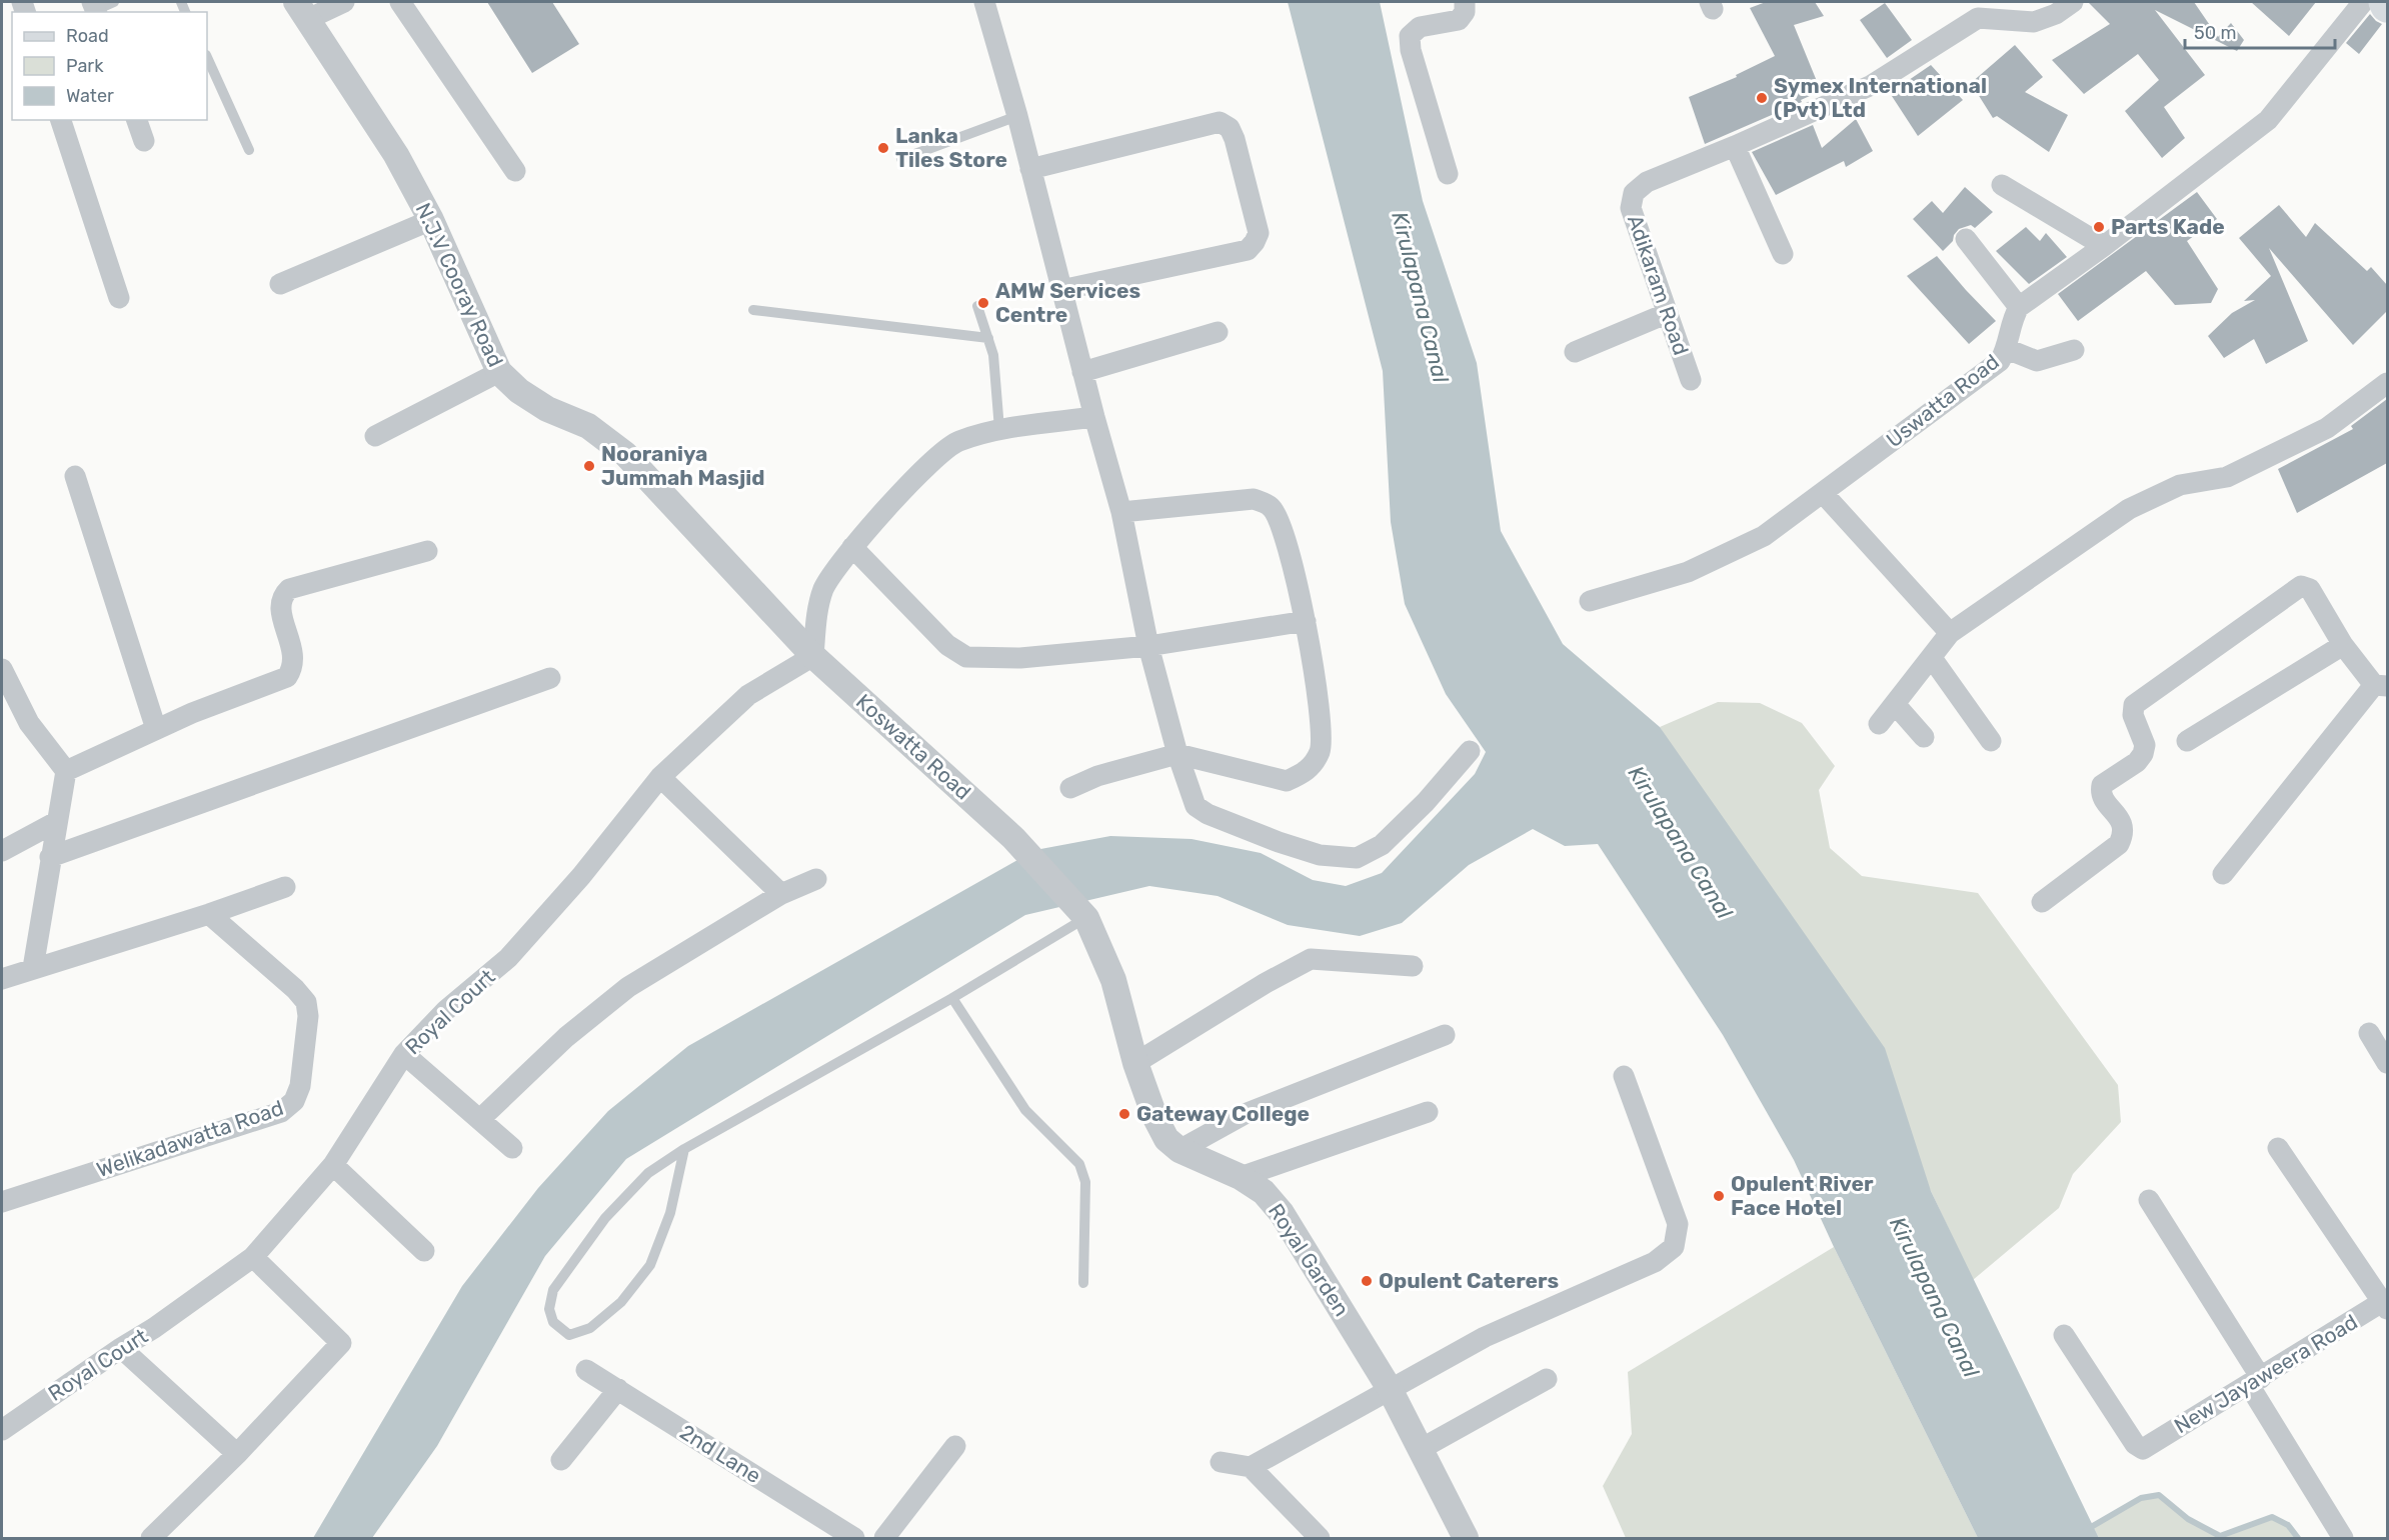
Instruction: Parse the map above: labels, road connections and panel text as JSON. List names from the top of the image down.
{
  "streets": {
    "street": [
      "N.J.V Cooray Road",
      "Adikaram Road",
      "Uswatta Road",
      "Koswatta Road",
      "Royal Court",
      "Welikadawatta Road",
      "Royal Garden",
      "New Jayaweera Road",
      "2nd Lane"
    ]
  },
  "crossings": [
    ["N.J.V Cooray Road", "Koswatta Road"],
    ["N.J.V Cooray Road", "Royal Court"],
    ["Koswatta Road", "Royal Court"],
    ["Koswatta Road", "Royal Garden"]
  ],
  "water": ["Kirulapana Canal"],
  "places": [
    "Symex International (Pvt) Ltd",
    "Lanka Tiles Store",
    "Parts Kade",
    "AMW Services Centre",
    "Nooraniya Jummah Masjid",
    "Gateway College",
    "Opulent River Face Hotel",
    "Opulent Caterers"
  ],
  "legend": ["Road", "Park", "Water"],
  "scale_bar": "50 m"
}
